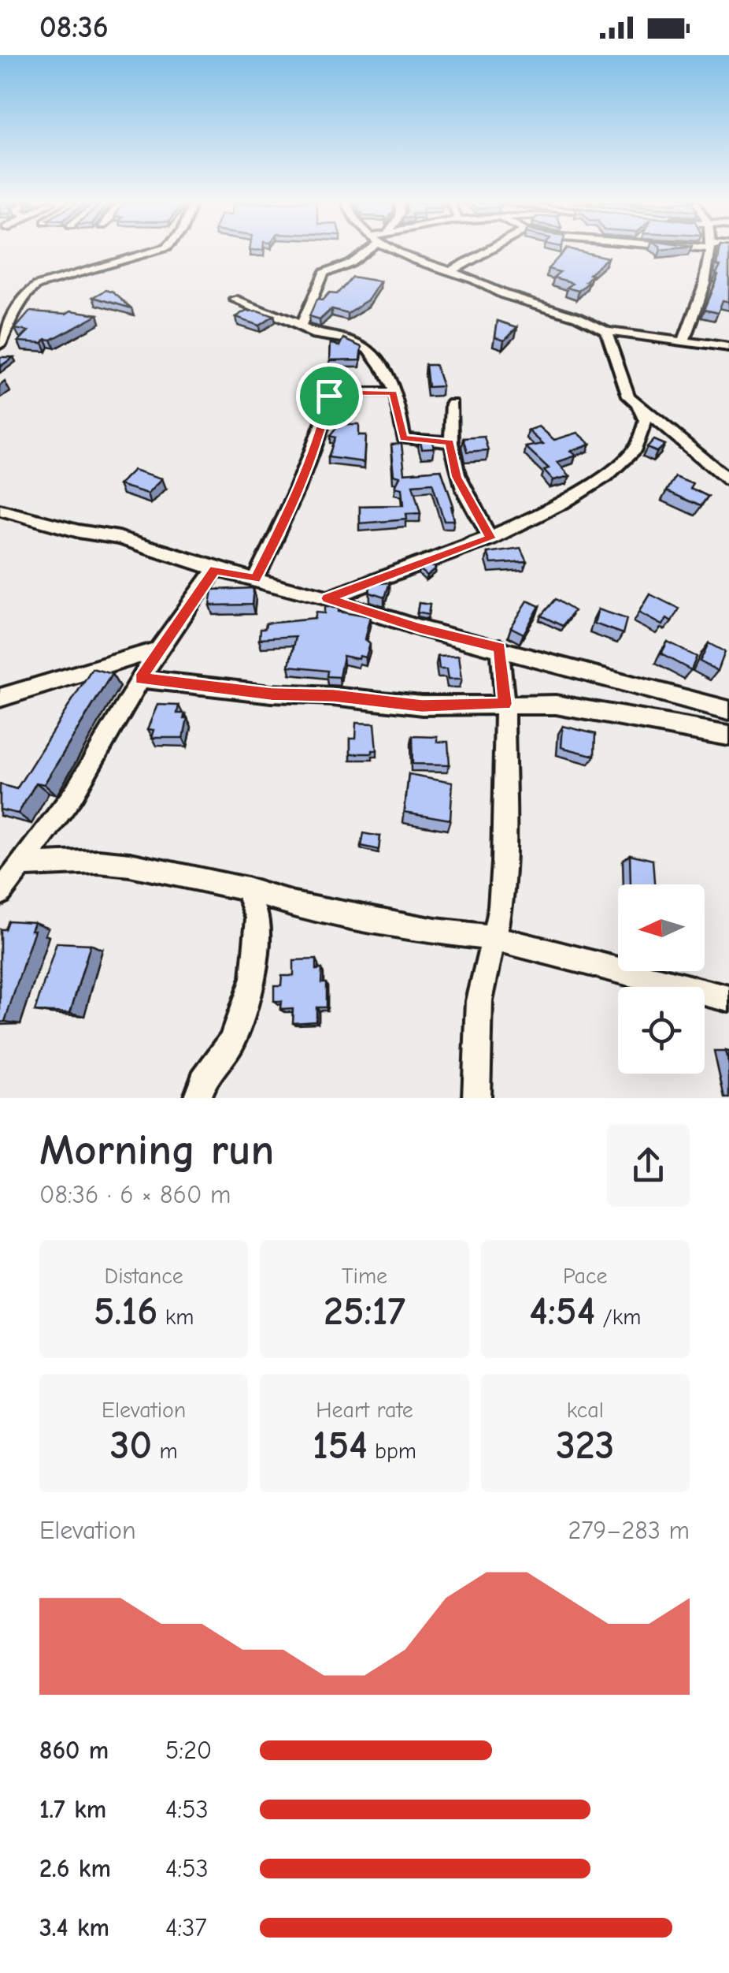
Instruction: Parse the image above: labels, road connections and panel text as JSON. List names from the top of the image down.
{
  "north": "left",
  "page": {
    "status": "08:36",
    "heading": ["Morning run", "08:36 · 6 × 860 m"],
    "stats": [
      ["Distance", "5.16 km"],
      ["Time", "25:17"],
      ["Pace", "4:54 /km"],
      ["Elevation", "30 m"],
      ["Heart rate", "154 bpm"],
      ["kcal", "323"]
    ],
    "chart": ["Elevation", "279–283 m"],
    "list": [
      {
        "name": "860 m",
        "note": "5:20"
      },
      {
        "name": "1.7 km",
        "note": "4:53"
      },
      {
        "name": "2.6 km",
        "note": "4:53"
      },
      {
        "name": "3.4 km",
        "note": "4:37"
      }
    ]
  }
}
